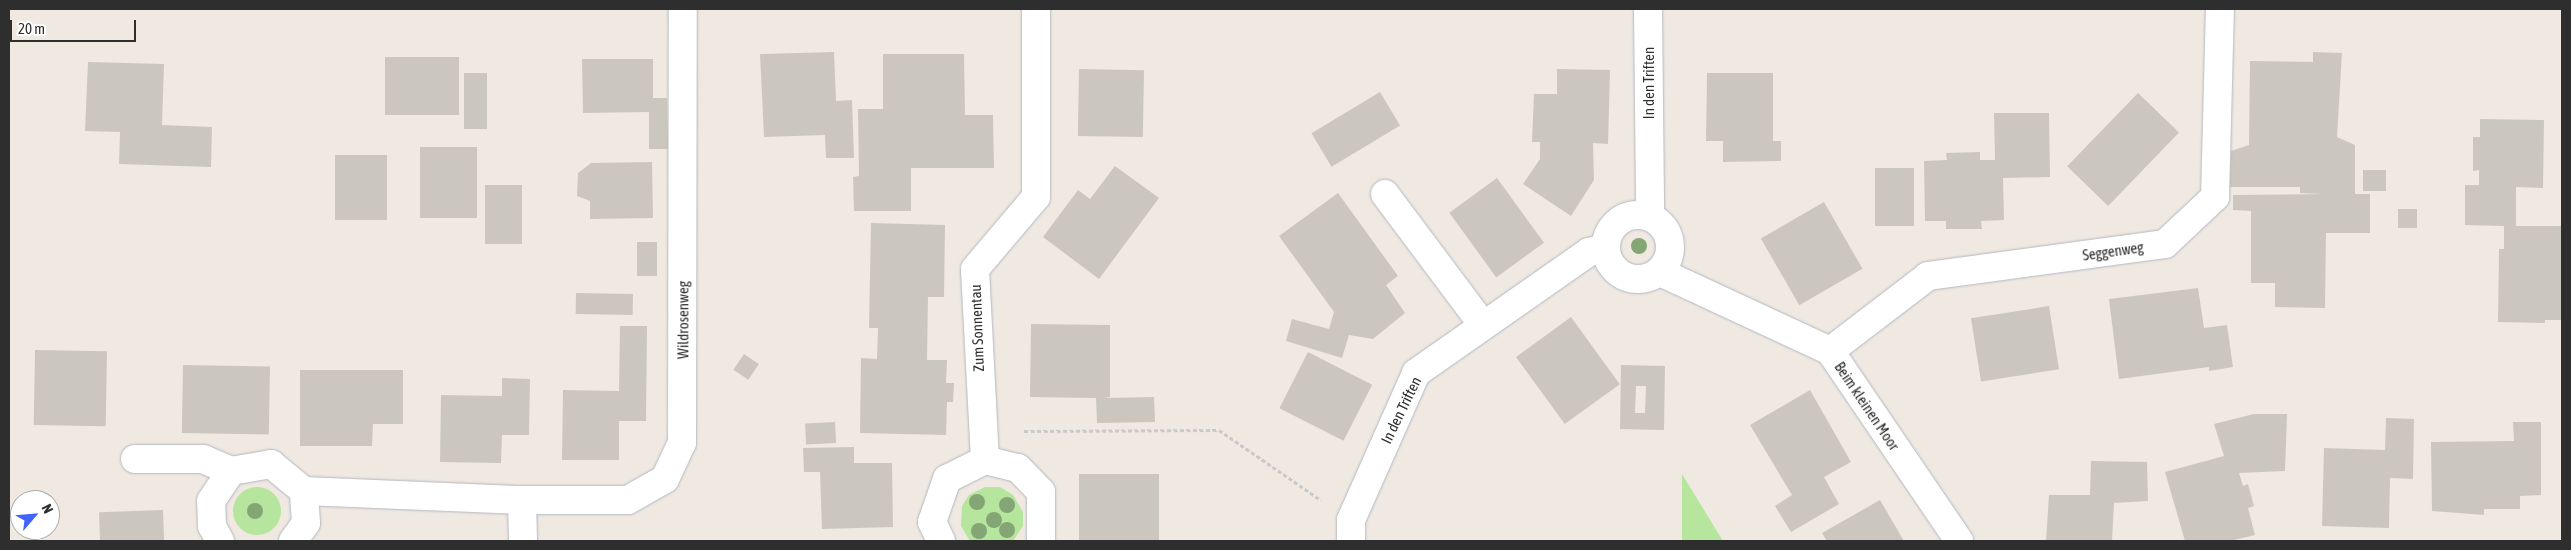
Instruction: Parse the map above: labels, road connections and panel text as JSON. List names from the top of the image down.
{
  "streets": {
    "street": [
      "In den Triften",
      "Seggenweg",
      "Wildrosenweg",
      "Zum Sonnentau",
      "Beim kleinen Moor"
    ]
  },
  "crossings": [
    ["In den Triften", "Beim kleinen Moor"],
    ["Seggenweg", "Beim kleinen Moor"]
  ],
  "scale_bar": "20 m",
  "north": "top right"
}
